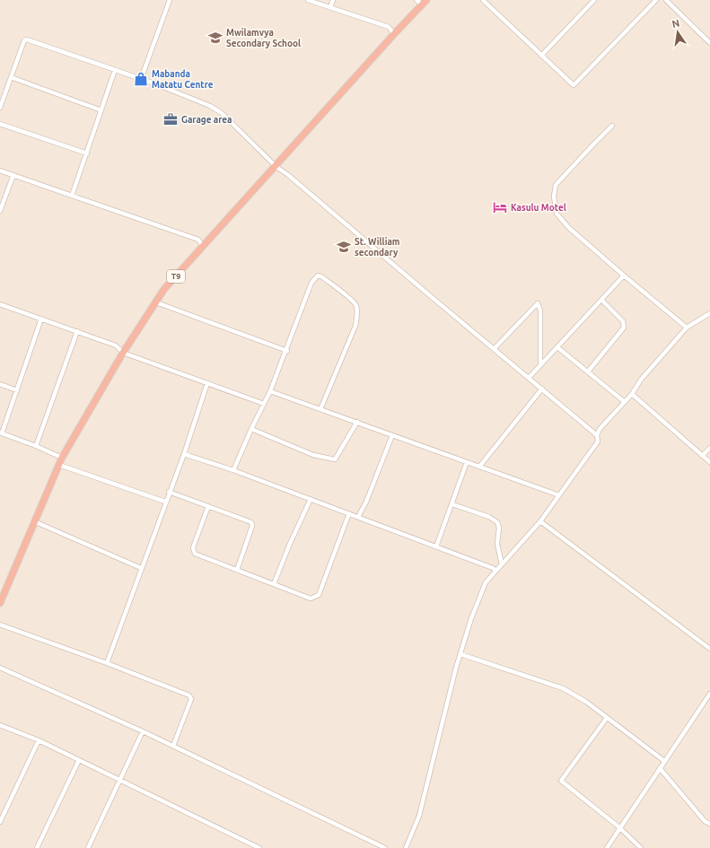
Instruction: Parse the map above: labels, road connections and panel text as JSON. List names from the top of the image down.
{
  "streets": {
    "highway": ["T9"]
  },
  "places": {
    "school or university": ["Mwilamvya Secondary School", "St. William secondary"],
    "shop": ["Mabanda Matatu Centre"],
    "office": ["Garage area"],
    "hotel": ["Kasulu Motel"]
  },
  "north": "top"
}
